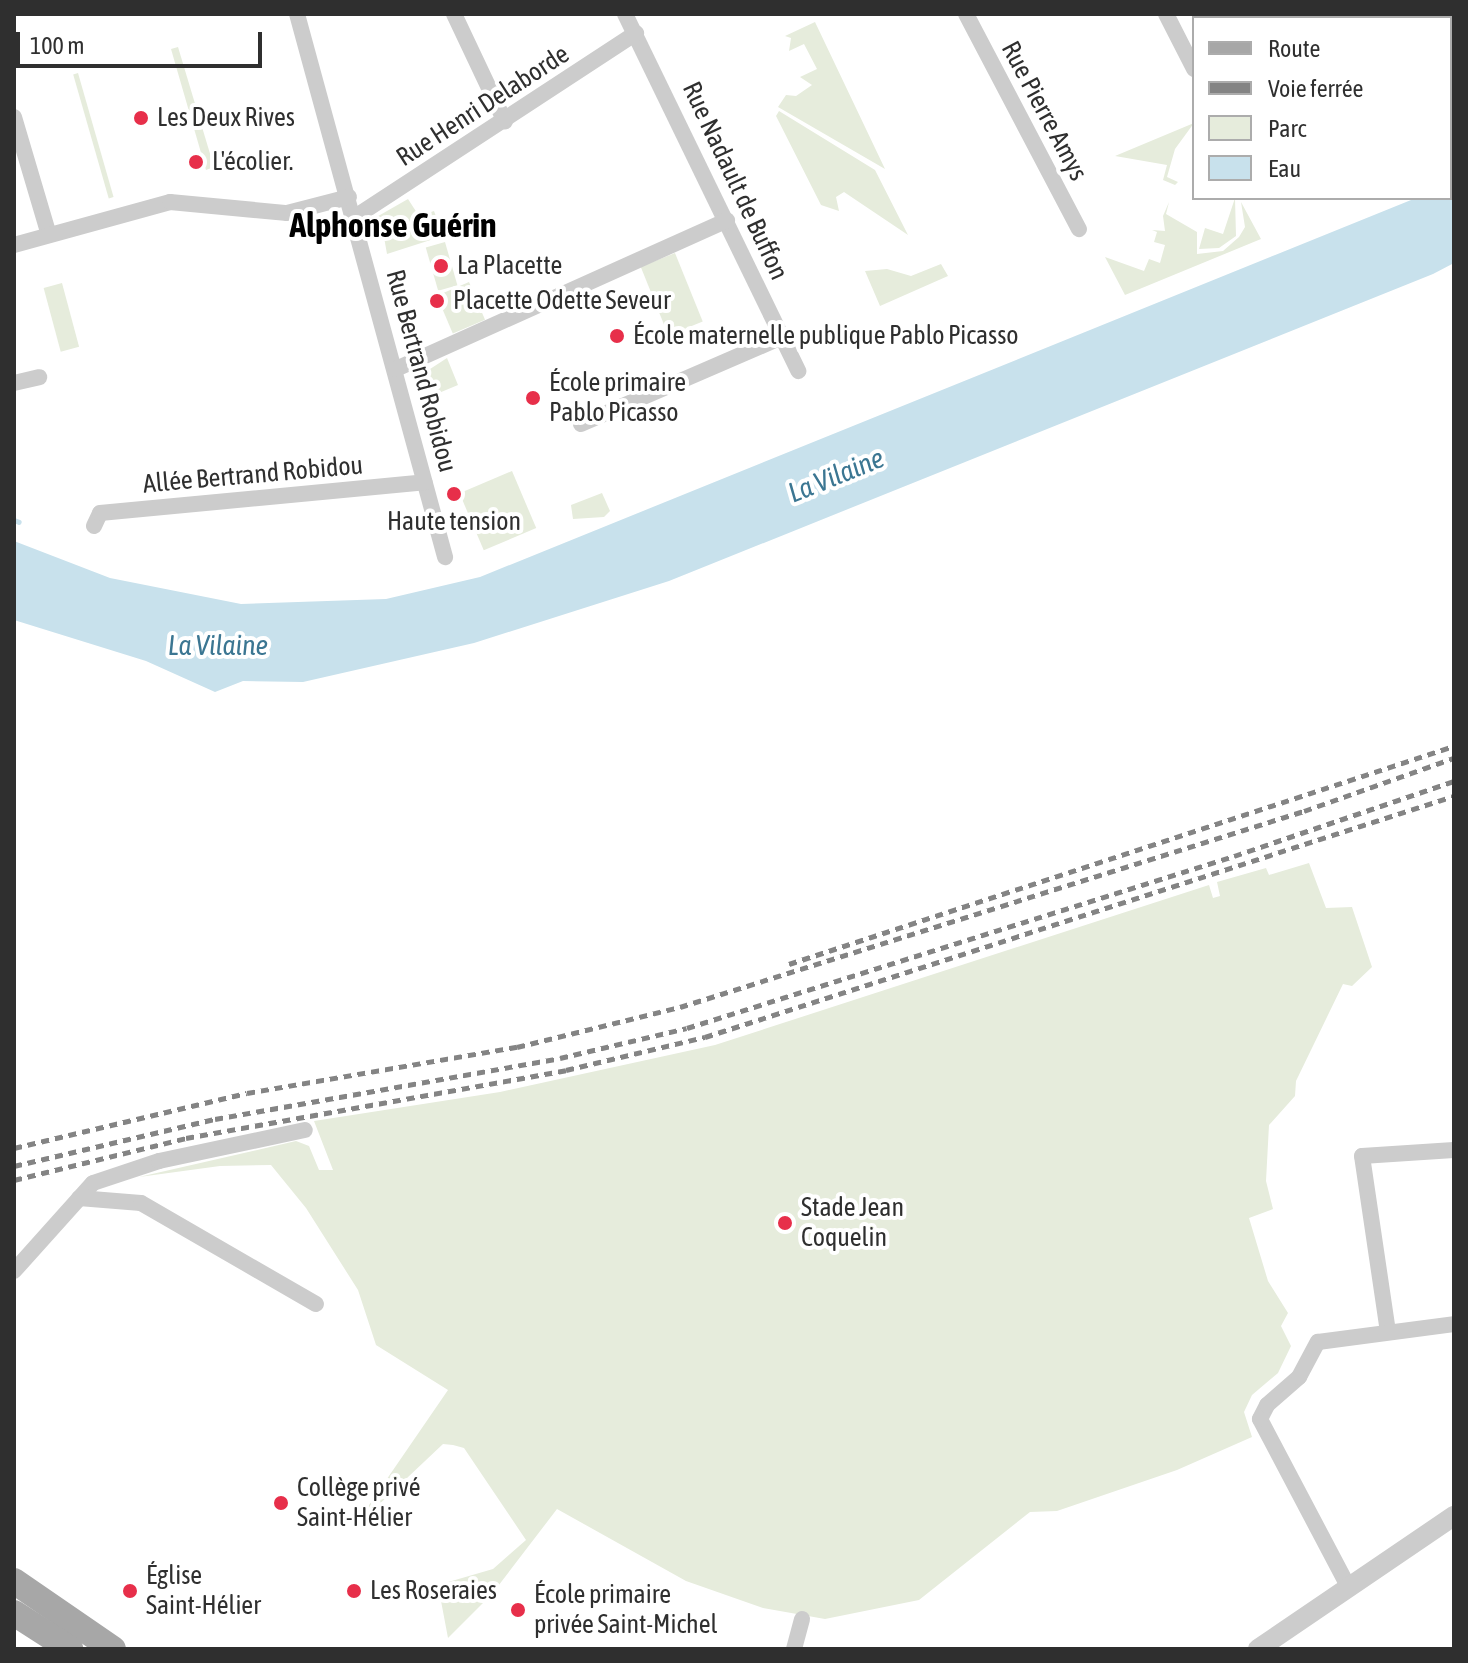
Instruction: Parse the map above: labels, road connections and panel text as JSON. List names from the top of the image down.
{
  "streets": {
    "street": [
      "Rue Henri Delaborde",
      "Rue Pierre Amys",
      "Rue Nadault de Buffon",
      "Rue Bertrand Robidou",
      "Allée Bertrand Robidou"
    ]
  },
  "crossings": [
    ["Rue Henri Delaborde", "Rue Nadault de Buffon"],
    ["Rue Henri Delaborde", "Rue Bertrand Robidou"],
    ["Rue Bertrand Robidou", "Allée Bertrand Robidou"]
  ],
  "districts": ["Alphonse Guérin"],
  "water": ["La Vilaine"],
  "places": [
    "Les Deux Rives",
    "L'écolier.",
    "La Placette",
    "Placette Odette Seveur",
    "École maternelle publique Pablo Picasso",
    "École primaire Pablo Picasso",
    "Haute tension",
    "Stade Jean Coquelin",
    "Collège privé Saint-Hélier",
    "Église Saint-Hélier",
    "Les Roseraies",
    "École primaire privée Saint-Michel"
  ],
  "legend": [
    "Route",
    "Voie ferrée",
    "Parc",
    "Eau"
  ],
  "scale_bar": "100 m"
}
